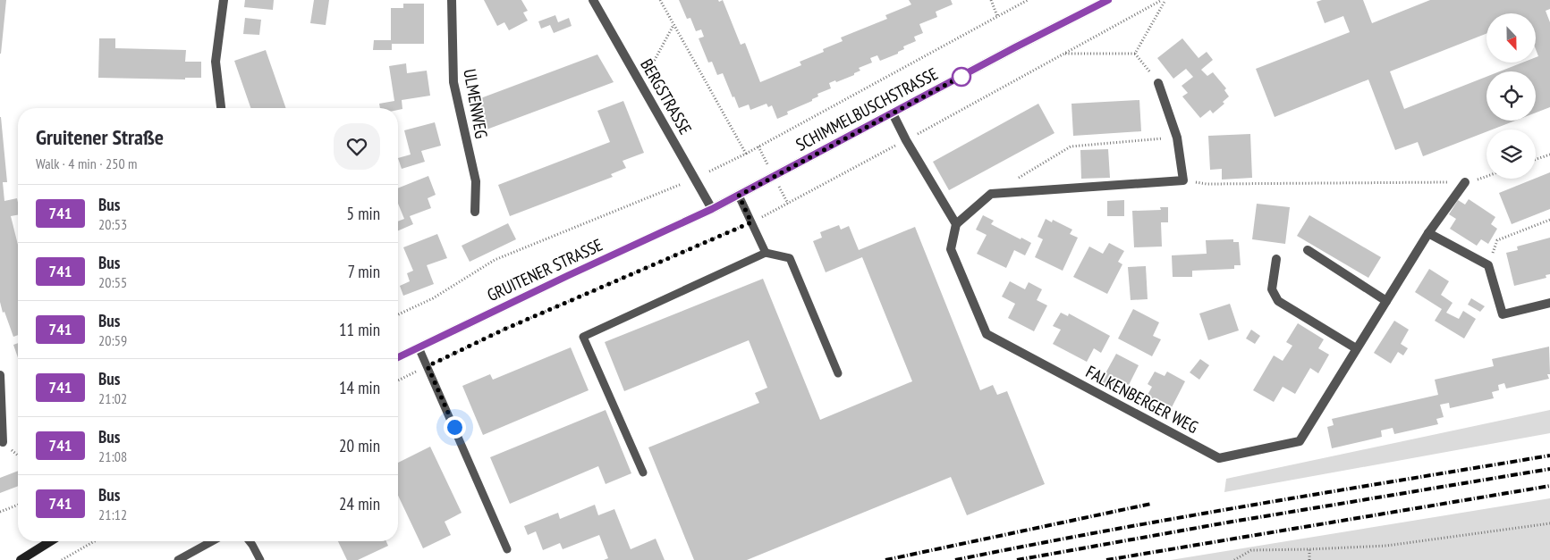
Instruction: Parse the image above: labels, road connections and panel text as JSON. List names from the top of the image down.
{
  "streets": {
    "main road": ["SCHIMMELBUSCHSTRASSE", "GRUITENER STRASSE"],
    "street": ["BERGSTRASSE", "ULMENWEG", "FALKENBERGER WEG"]
  },
  "crossings": [
    ["BERGSTRASSE", "SCHIMMELBUSCHSTRASSE"],
    ["BERGSTRASSE", "GRUITENER STRASSE"],
    ["SCHIMMELBUSCHSTRASSE", "GRUITENER STRASSE"]
  ],
  "lines": ["bus line 741"],
  "north": "bottom",
  "page": {
    "heading": ["Gruitener Straße", "Walk · 4 min · 250 m"],
    "list": [
      {
        "mark": "741",
        "name": "Bus",
        "note": "20:53",
        "value": "5 min"
      },
      {
        "mark": "741",
        "name": "Bus",
        "note": "20:55",
        "value": "7 min"
      },
      {
        "mark": "741",
        "name": "Bus",
        "note": "20:59",
        "value": "11 min"
      },
      {
        "mark": "741",
        "name": "Bus",
        "note": "21:02",
        "value": "14 min"
      },
      {
        "mark": "741",
        "name": "Bus",
        "note": "21:08",
        "value": "20 min"
      },
      {
        "mark": "741",
        "name": "Bus",
        "note": "21:12",
        "value": "24 min"
      }
    ]
  }
}
